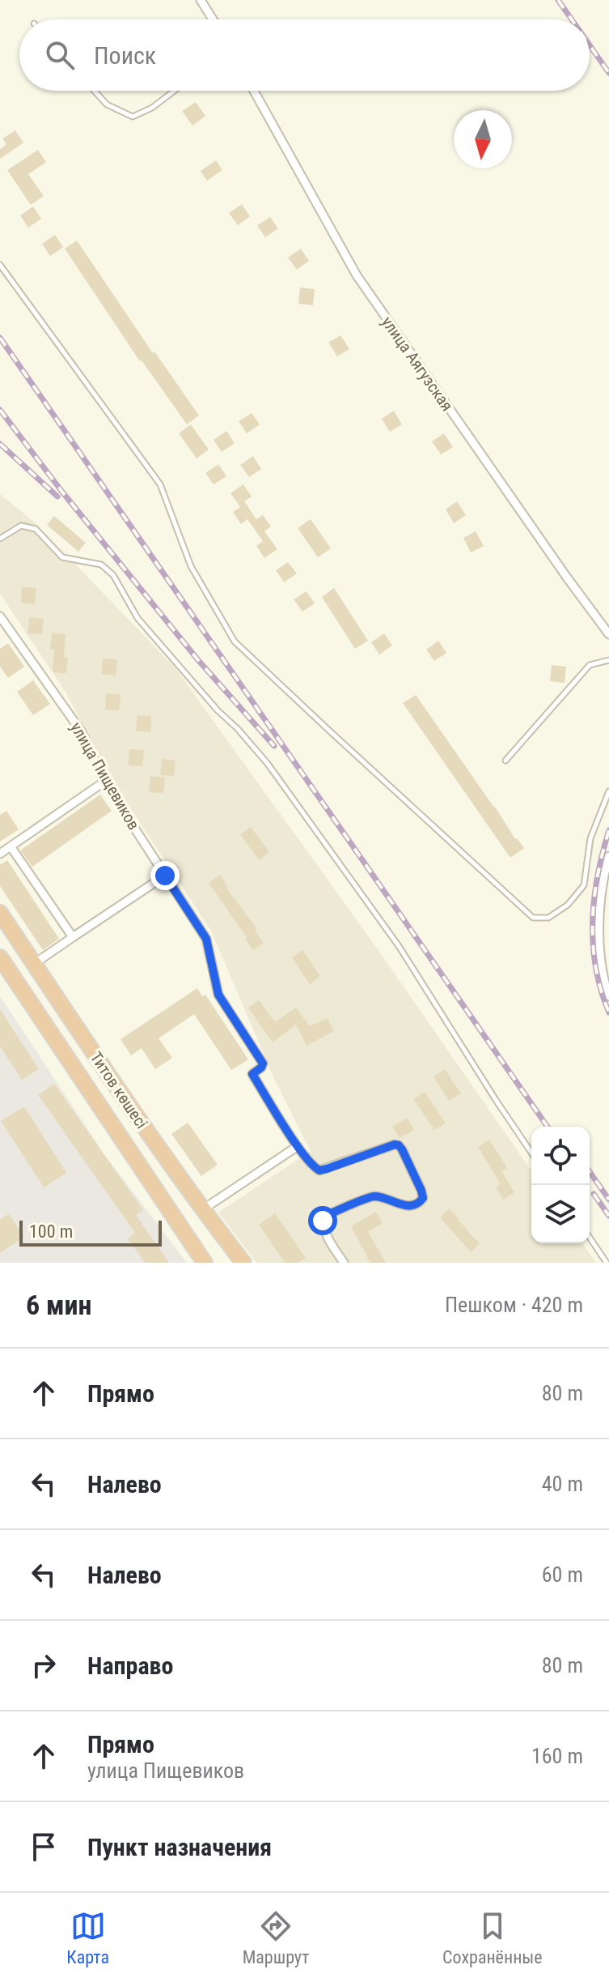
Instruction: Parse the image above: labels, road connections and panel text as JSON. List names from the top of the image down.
{
  "streets": {
    "highway": ["Титов көшесі"],
    "street": ["улица Аягузская", "улица Пищевиков"]
  },
  "scale_bar": "100 m",
  "north": "bottom",
  "page": {
    "search": "Поиск",
    "scale": "100 m",
    "heading": ["6 мин", "Пешком · 420 m"],
    "list": [
      ["Прямо", "80 m"],
      ["Налево", "40 m"],
      ["Налево", "60 m"],
      ["Направо", "80 m"],
      ["Прямо", "улица Пищевиков", "160 m"],
      "Пункт назначения"
    ],
    "nav": ["Карта", "Маршрут", "Сохранённые"]
  }
}
